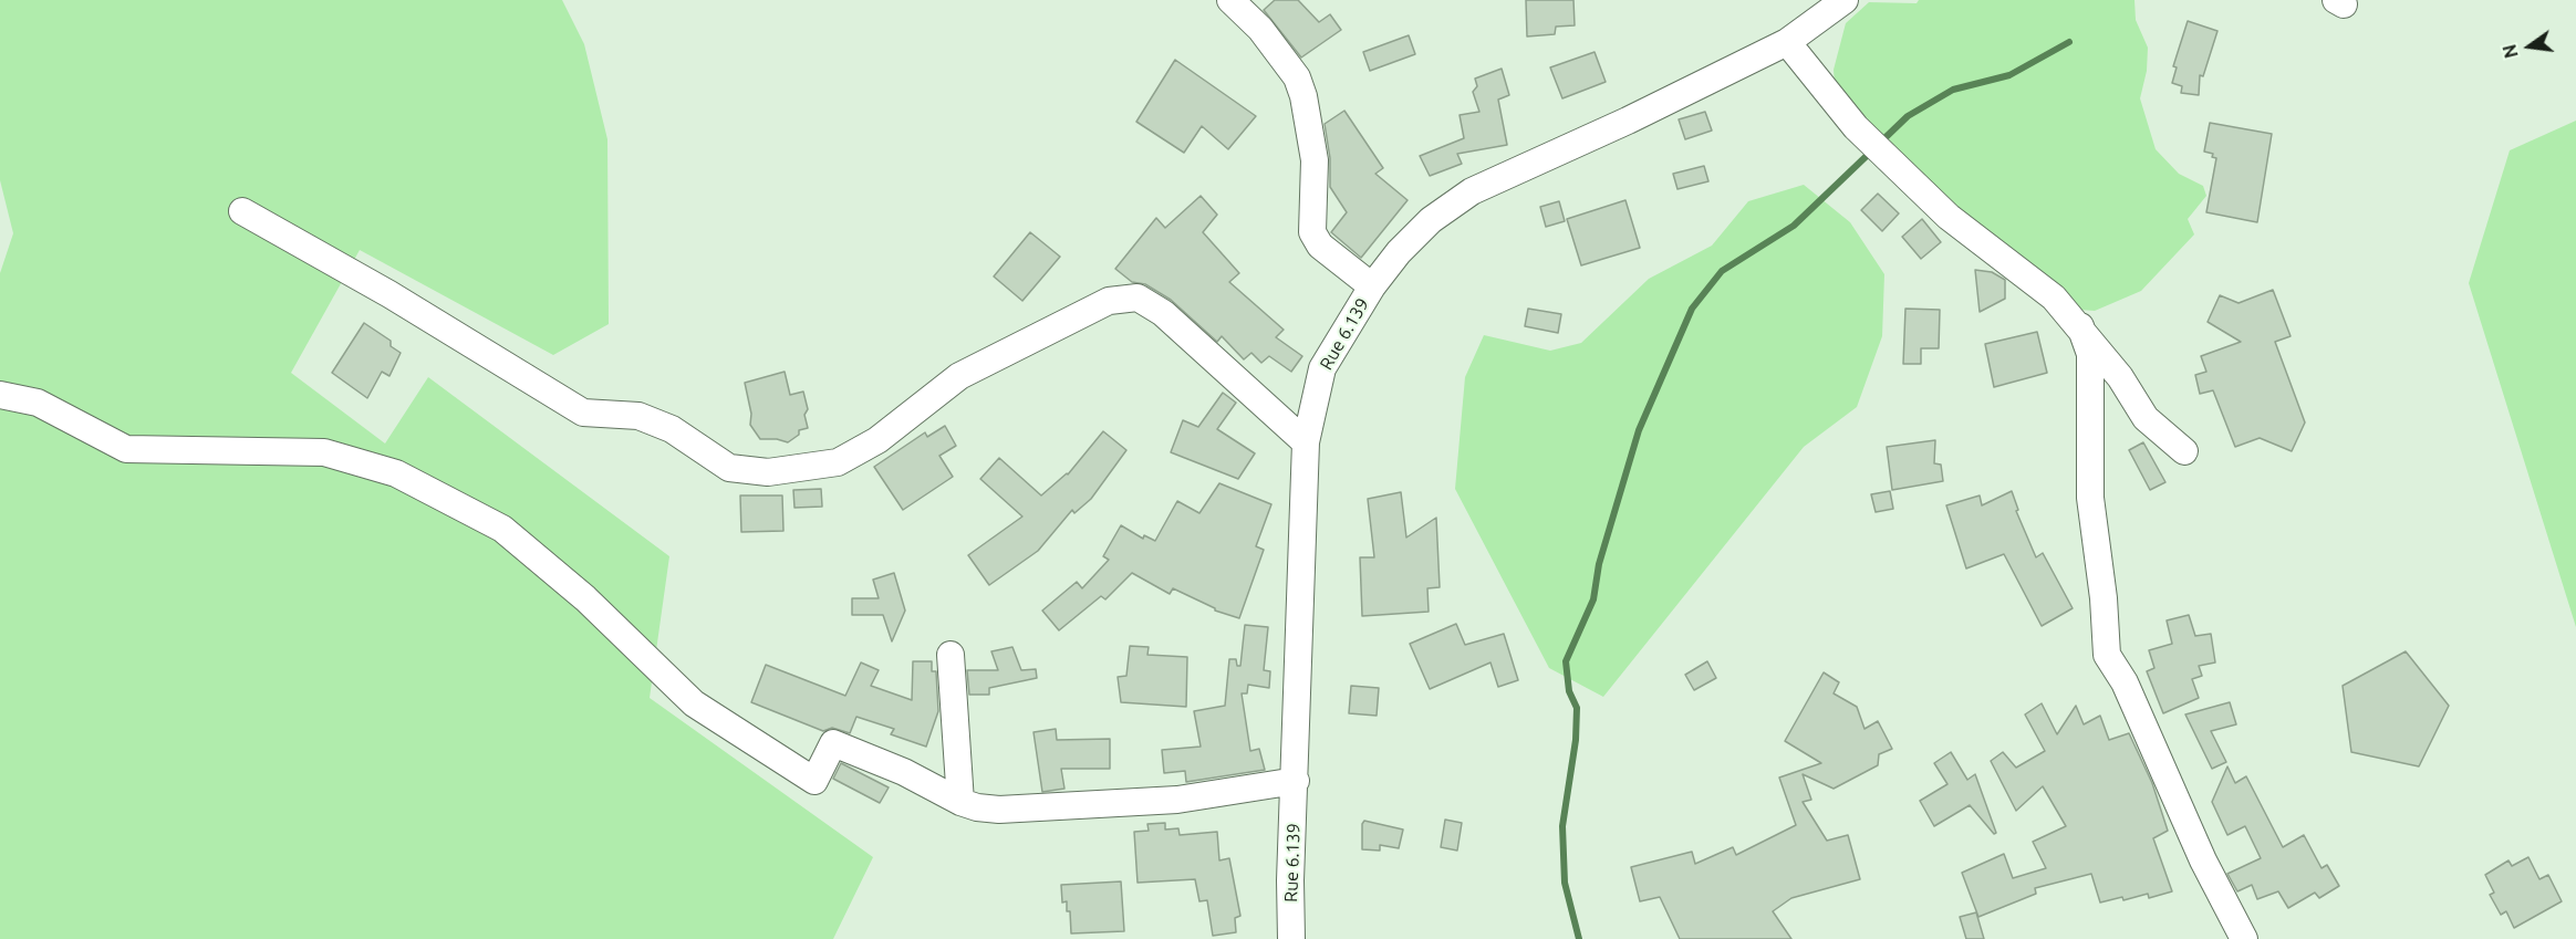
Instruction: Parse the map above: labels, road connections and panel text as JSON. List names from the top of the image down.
{
  "streets": {
    "street": ["Rue 6.139"]
  },
  "north": "left"
}
